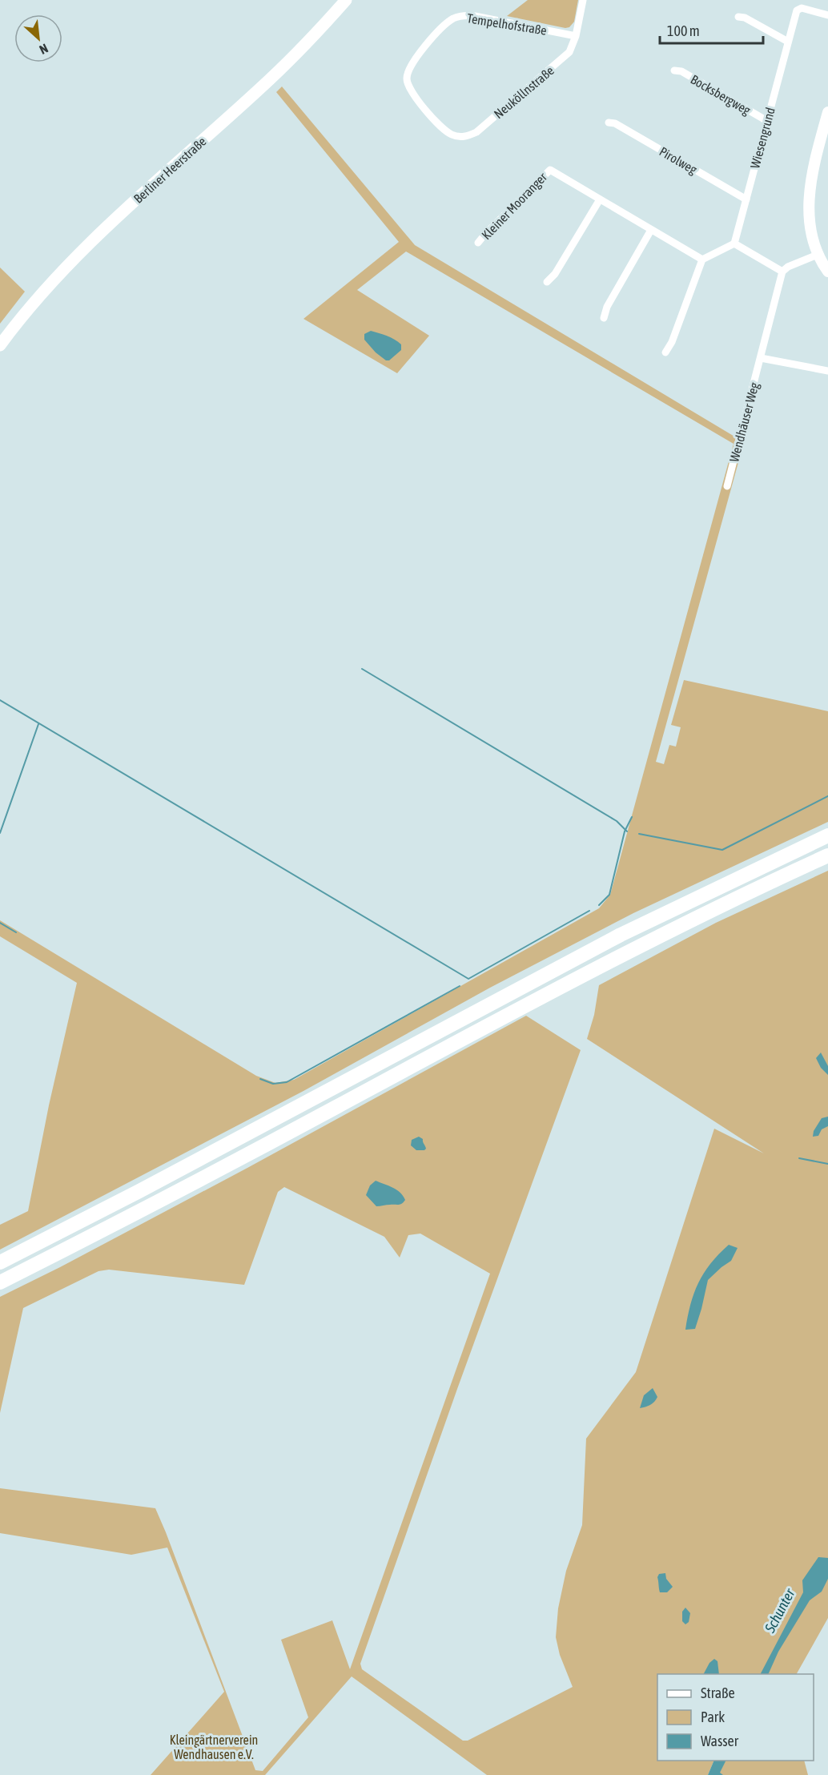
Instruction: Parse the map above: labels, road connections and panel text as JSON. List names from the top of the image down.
{
  "streets": {
    "main road": ["Berliner Heerstraße"],
    "street": [
      "Tempelhofstraße",
      "Neuköllnstraße",
      "Bocksbergweg",
      "Wiesengrund",
      "Pirolweg",
      "Kleiner Mooranger",
      "Wendhäuser Weg"
    ]
  },
  "crossings": [
    ["Tempelhofstraße", "Neuköllnstraße"],
    ["Bocksbergweg", "Wiesengrund"],
    ["Wiesengrund", "Pirolweg"]
  ],
  "water": ["Schunter"],
  "parks": ["Kleingärtnerverein Wendhausen e.V."],
  "legend": ["Straße", "Park", "Wasser"],
  "scale_bar": "100 m",
  "north": "bottom right"
}
